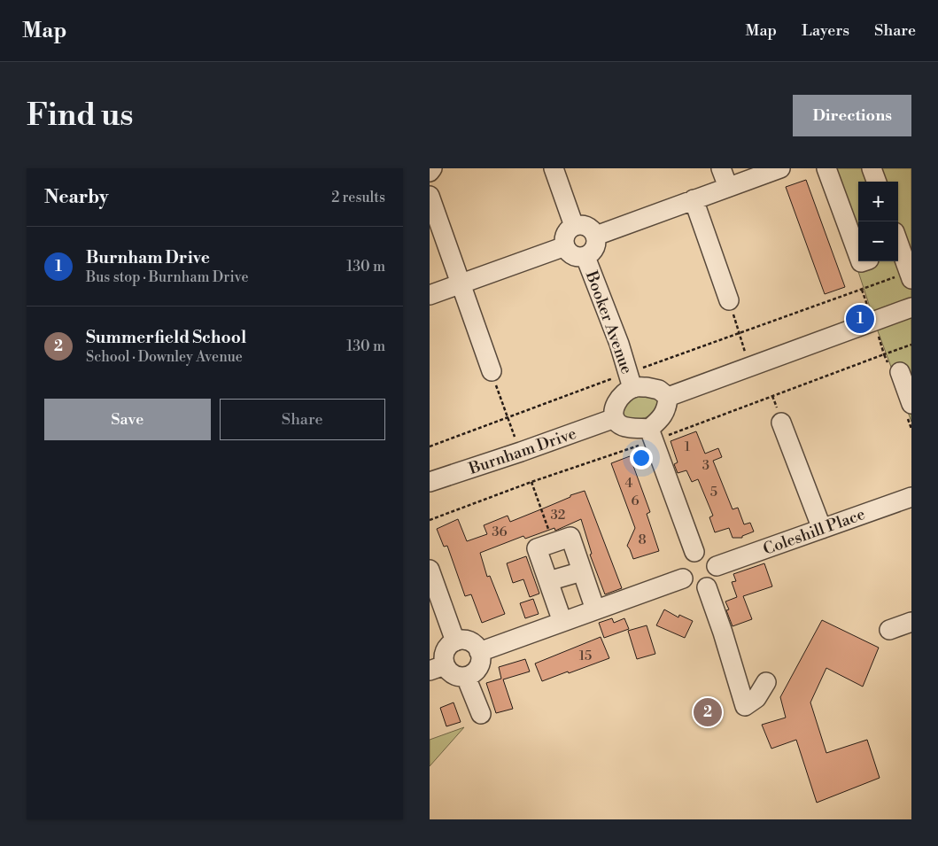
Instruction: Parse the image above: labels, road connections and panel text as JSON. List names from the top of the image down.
{
  "streets": {
    "street": ["Booker Avenue", "Burnham Drive", "Coleshill Place"]
  },
  "crossings": [
    ["Booker Avenue", "Burnham Drive"]
  ],
  "house_numbers": [
    "1",
    "3",
    "4",
    "5",
    "6",
    "32",
    "36",
    "8",
    "15"
  ],
  "page": {
    "header": "Map",
    "nav": ["Map", "Layers", "Share"],
    "buttons": [
      "Directions",
      ["Save", "Share"]
    ],
    "title": "Find us",
    "heading": ["Nearby", "2 results"],
    "map_buttons": ["+", "−"],
    "list": [
      {
        "mark": "1",
        "name": "Burnham Drive",
        "note": "Bus stop · Burnham Drive",
        "value": "130 m"
      },
      {
        "mark": "2",
        "name": "Summerfield School",
        "note": "School · Downley Avenue",
        "value": "130 m"
      }
    ],
    "pins": ["1", "2"]
  }
}
